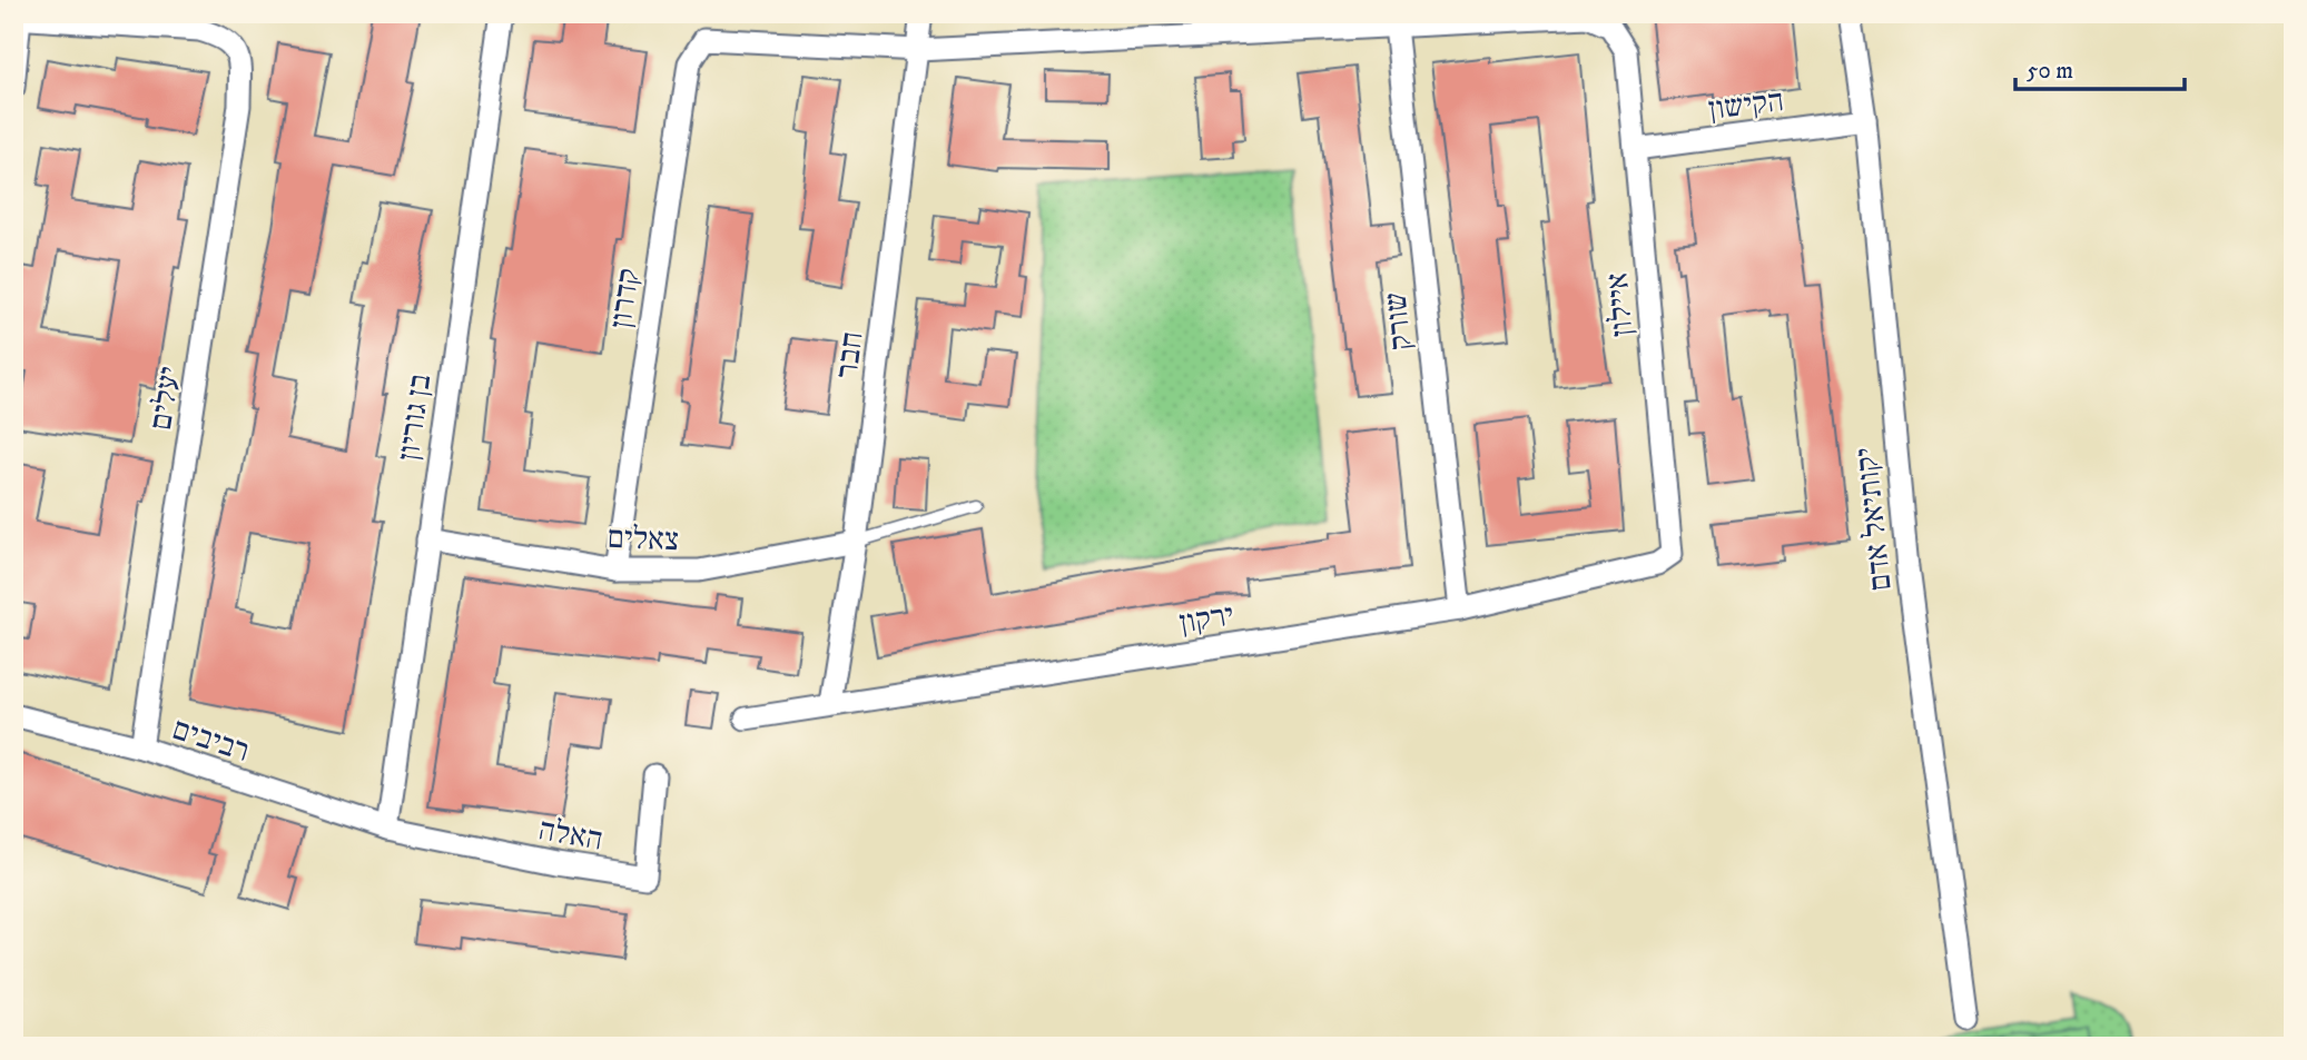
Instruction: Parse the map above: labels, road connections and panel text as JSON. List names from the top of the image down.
{
  "streets": {
    "street": [
      "הקישון",
      "קדרון",
      "איילון",
      "שורק",
      "חבר",
      "יעלים",
      "בן גוריון",
      "יקותיאל אדם",
      "צאלים",
      "ירקון",
      "רביבים",
      "האלה"
    ]
  },
  "crossings": [
    ["הקישון", "איילון"],
    ["הקישון", "יקותיאל אדם"],
    ["קדרון", "חבר"],
    ["קדרון", "צאלים"],
    ["איילון", "שורק"],
    ["איילון", "ירקון"],
    ["שורק", "ירקון"],
    ["חבר", "צאלים"],
    ["חבר", "ירקון"],
    ["יעלים", "רביבים"],
    ["בן גוריון", "צאלים"],
    ["בן גוריון", "רביבים"],
    ["בן גוריון", "האלה"],
    ["רביבים", "האלה"]
  ],
  "scale_bar": "50 m"
}
